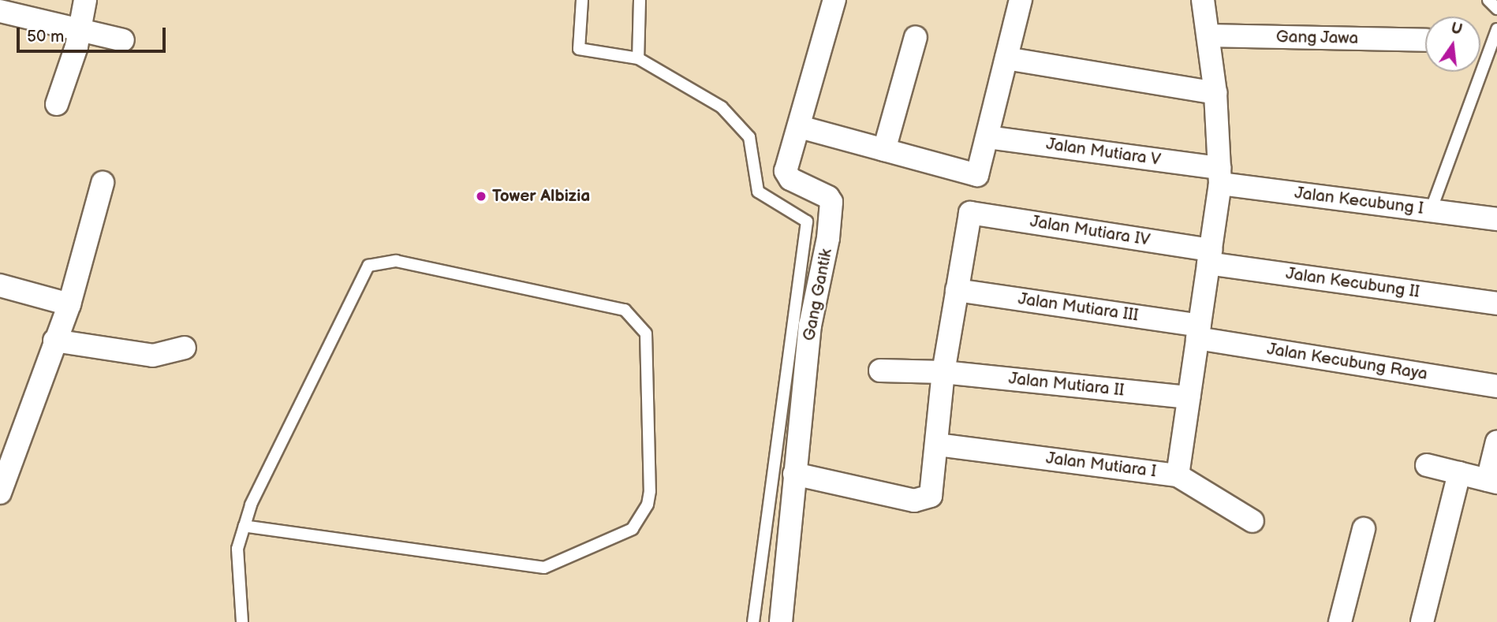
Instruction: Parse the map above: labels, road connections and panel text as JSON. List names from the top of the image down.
{
  "streets": {
    "street": [
      "Gang Jawa",
      "Jalan Mutiara V",
      "Jalan Kecubung I",
      "Jalan Mutiara IV",
      "Jalan Kecubung II",
      "Gang Gantik",
      "Jalan Mutiara III",
      "Jalan Kecubung Raya",
      "Jalan Mutiara II",
      "Jalan Mutiara I"
    ]
  },
  "crossings": [
    ["Jalan Mutiara V", "Jalan Kecubung I"],
    ["Jalan Mutiara IV", "Jalan Kecubung II"],
    ["Jalan Mutiara IV", "Jalan Mutiara III"],
    ["Jalan Mutiara III", "Jalan Kecubung Raya"]
  ],
  "places": ["Tower Albizia"],
  "scale_bar": "50 m",
  "north": "top"
}
